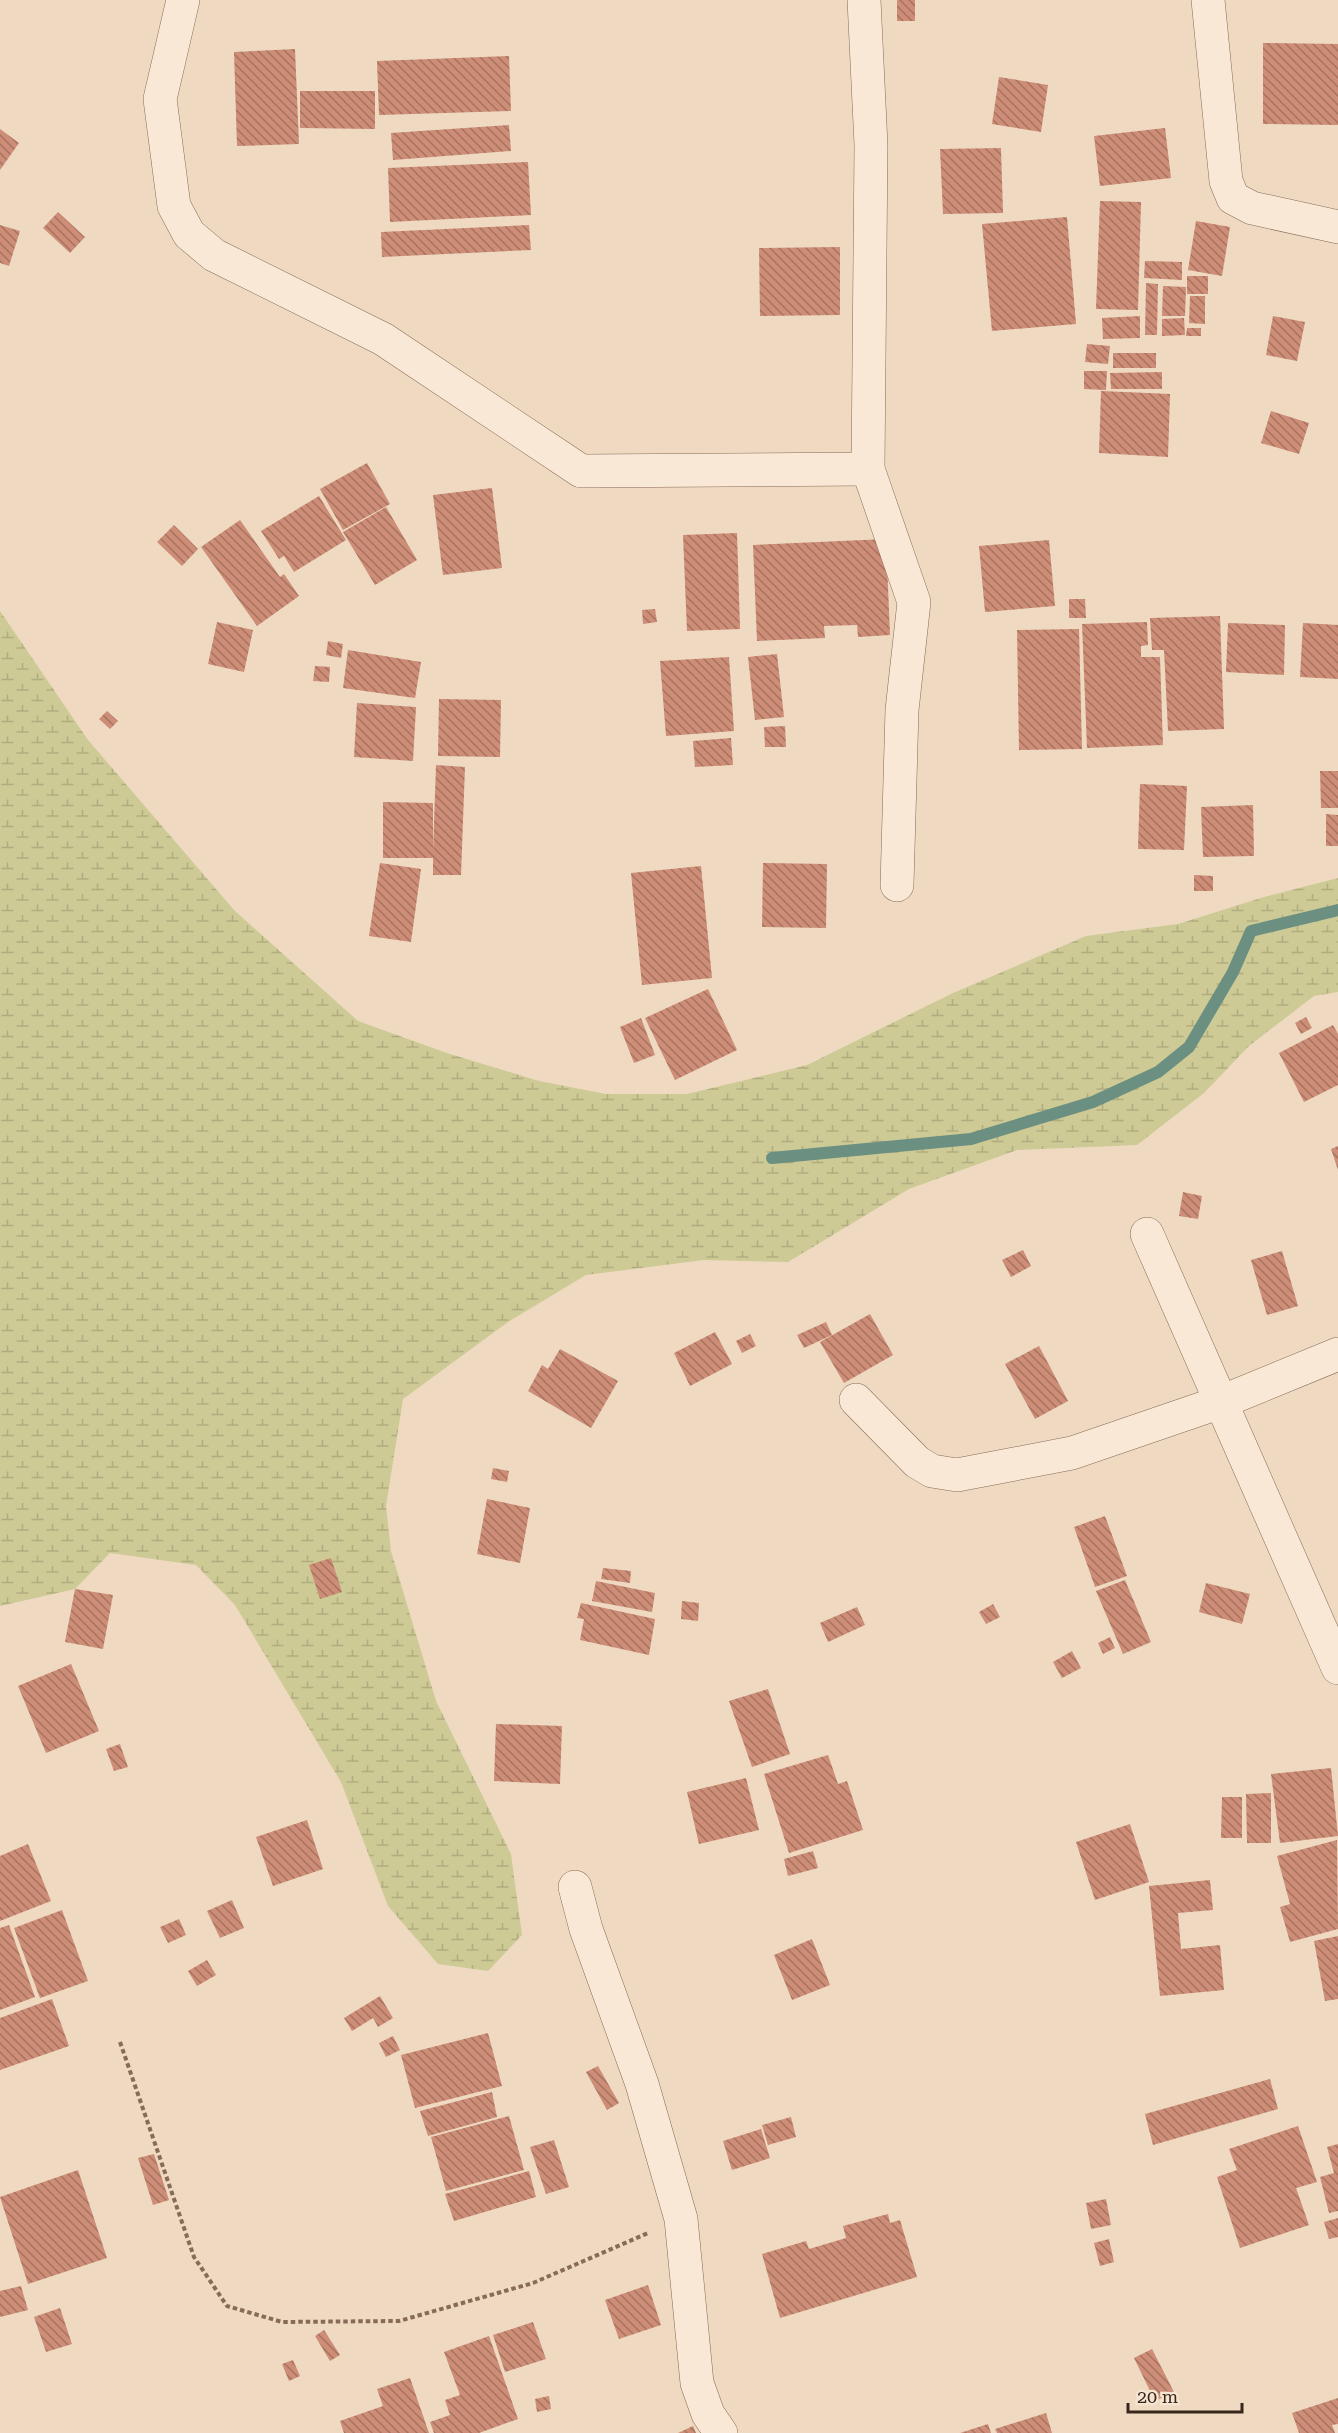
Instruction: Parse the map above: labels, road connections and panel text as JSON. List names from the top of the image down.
{
  "scale_bar": "20 m"
}
